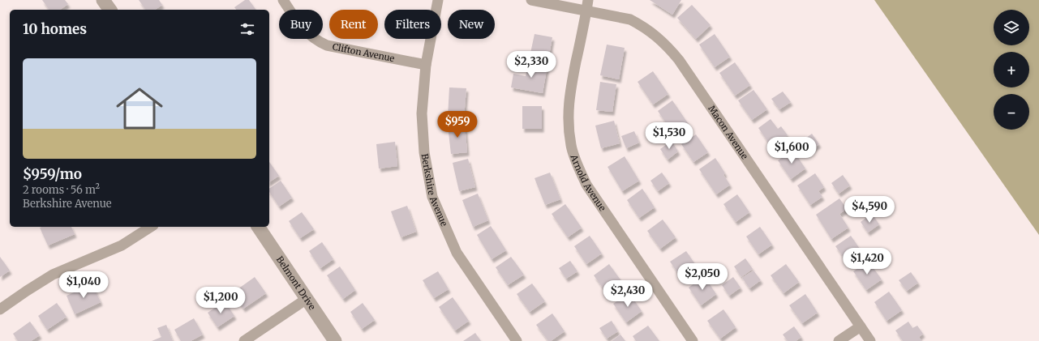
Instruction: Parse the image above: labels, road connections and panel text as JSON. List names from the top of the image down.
{
  "streets": {
    "street": [
      "Clifton Avenue",
      "Macon Avenue",
      "Arnold Avenue",
      "Berkshire Avenue",
      "Belmont Drive"
    ]
  },
  "crossings": [
    ["Clifton Avenue", "Berkshire Avenue"],
    ["Macon Avenue", "Arnold Avenue"]
  ],
  "page": {
    "map_buttons": ["+", "−"],
    "chip": [
      "Buy",
      "Rent",
      "Filters",
      "New"
    ],
    "heading": "10 homes",
    "list": [
      {
        "name": "$959/mo",
        "note": "2 rooms · 56 m² · Berkshire Avenue"
      }
    ],
    "price": [
      "$2,330",
      "$959",
      "$1,530",
      "$1,600",
      "$4,590",
      "$1,420",
      "$2,050",
      "$1,040",
      "$2,430",
      "$1,200"
    ]
  }
}
